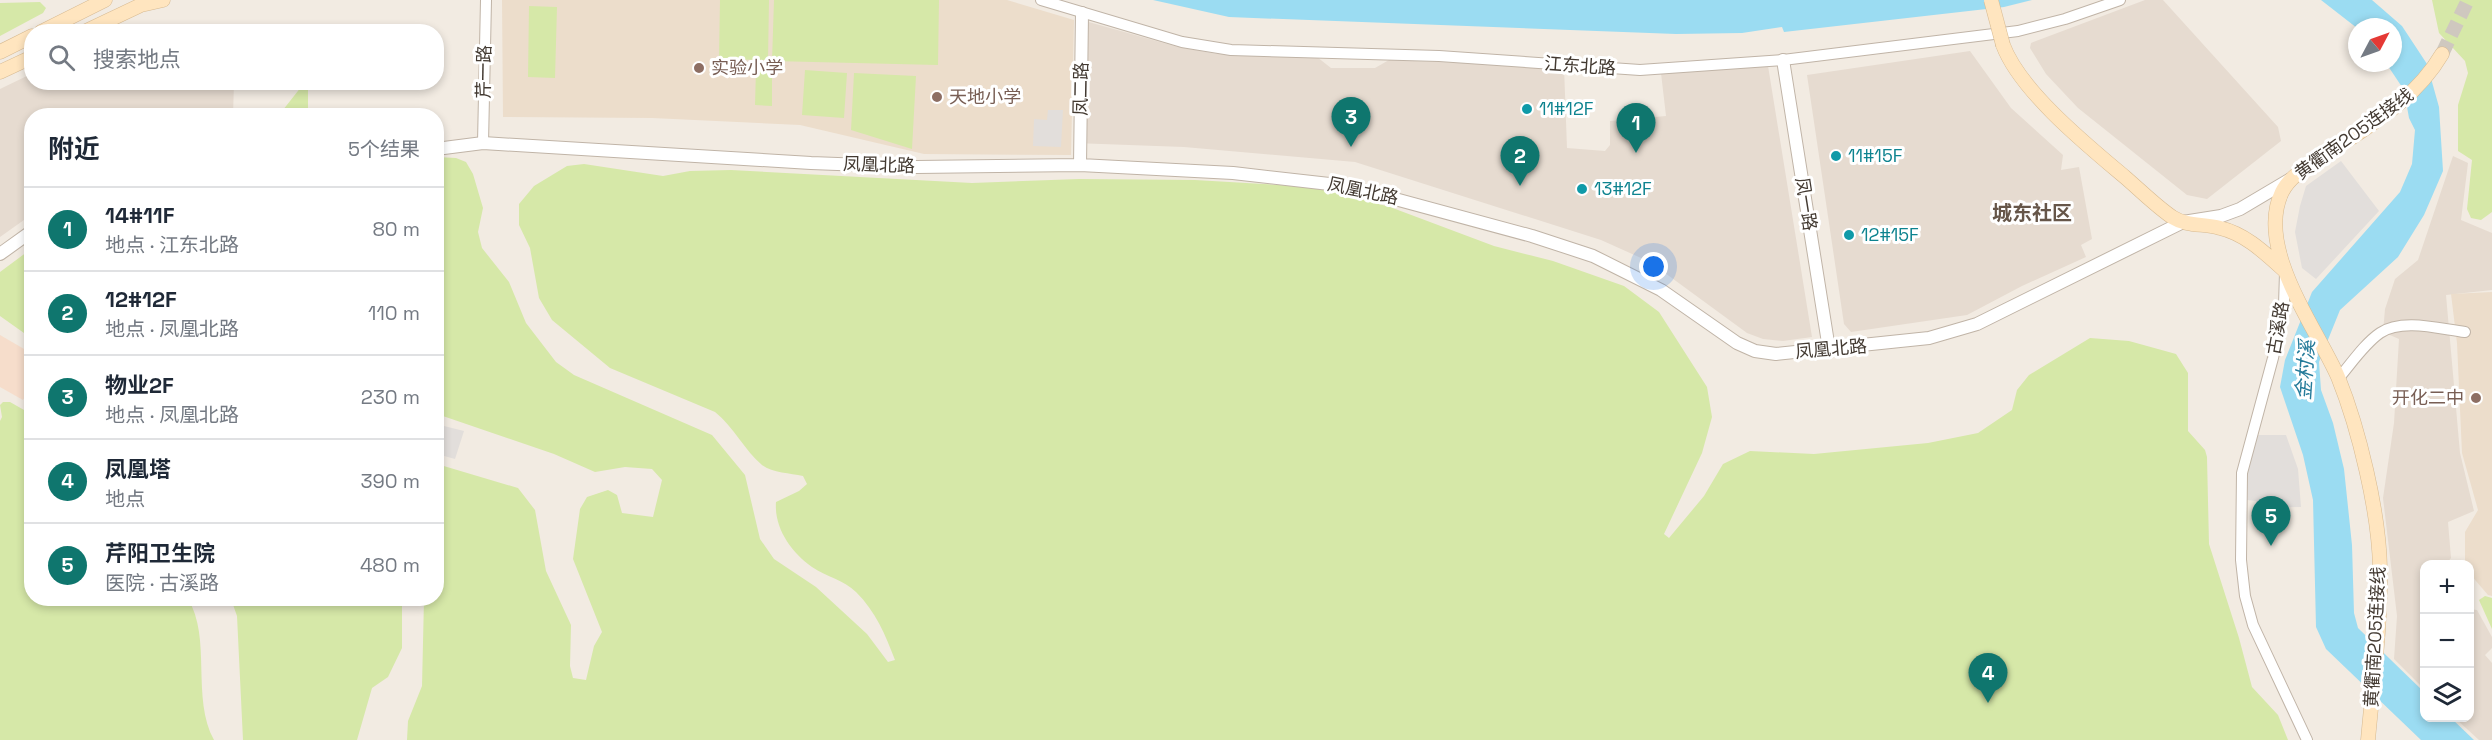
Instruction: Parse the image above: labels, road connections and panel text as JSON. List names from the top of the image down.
{
  "streets": {
    "main road": ["黄衢南205连接线"],
    "street": [
      "江东北路",
      "芹一路",
      "凤二路",
      "凤凰北路",
      "凤一路",
      "古溪路"
    ]
  },
  "crossings": [
    ["江东北路", "凤二路"],
    ["江东北路", "凤一路"],
    ["芹一路", "凤凰北路"],
    ["凤二路", "凤凰北路"],
    ["黄衢南205连接线", "凤凰北路"],
    ["黄衢南205连接线", "古溪路"],
    ["凤凰北路", "凤一路"]
  ],
  "districts": ["城东社区"],
  "water": ["金村溪"],
  "places": [
    "实验小学",
    "天地小学",
    "11#12F",
    "11#15F",
    "13#12F",
    "12#15F",
    "开化二中"
  ],
  "north": "top right",
  "page": {
    "search": "搜索地点",
    "pins": [
      "3",
      "1",
      "2",
      "5",
      "4"
    ],
    "heading": ["附近", "5个结果"],
    "list": [
      {
        "mark": "1",
        "name": "14#11F",
        "note": "地点 · 江东北路",
        "value": "80 m"
      },
      {
        "mark": "2",
        "name": "12#12F",
        "note": "地点 · 凤凰北路",
        "value": "110 m"
      },
      {
        "mark": "3",
        "name": "物业2F",
        "note": "地点 · 凤凰北路",
        "value": "230 m"
      },
      {
        "mark": "4",
        "name": "凤凰塔",
        "note": "地点",
        "value": "390 m"
      },
      {
        "mark": "5",
        "name": "芹阳卫生院",
        "note": "医院 · 古溪路",
        "value": "480 m"
      }
    ],
    "map_buttons": ["+", "−"]
  }
}
